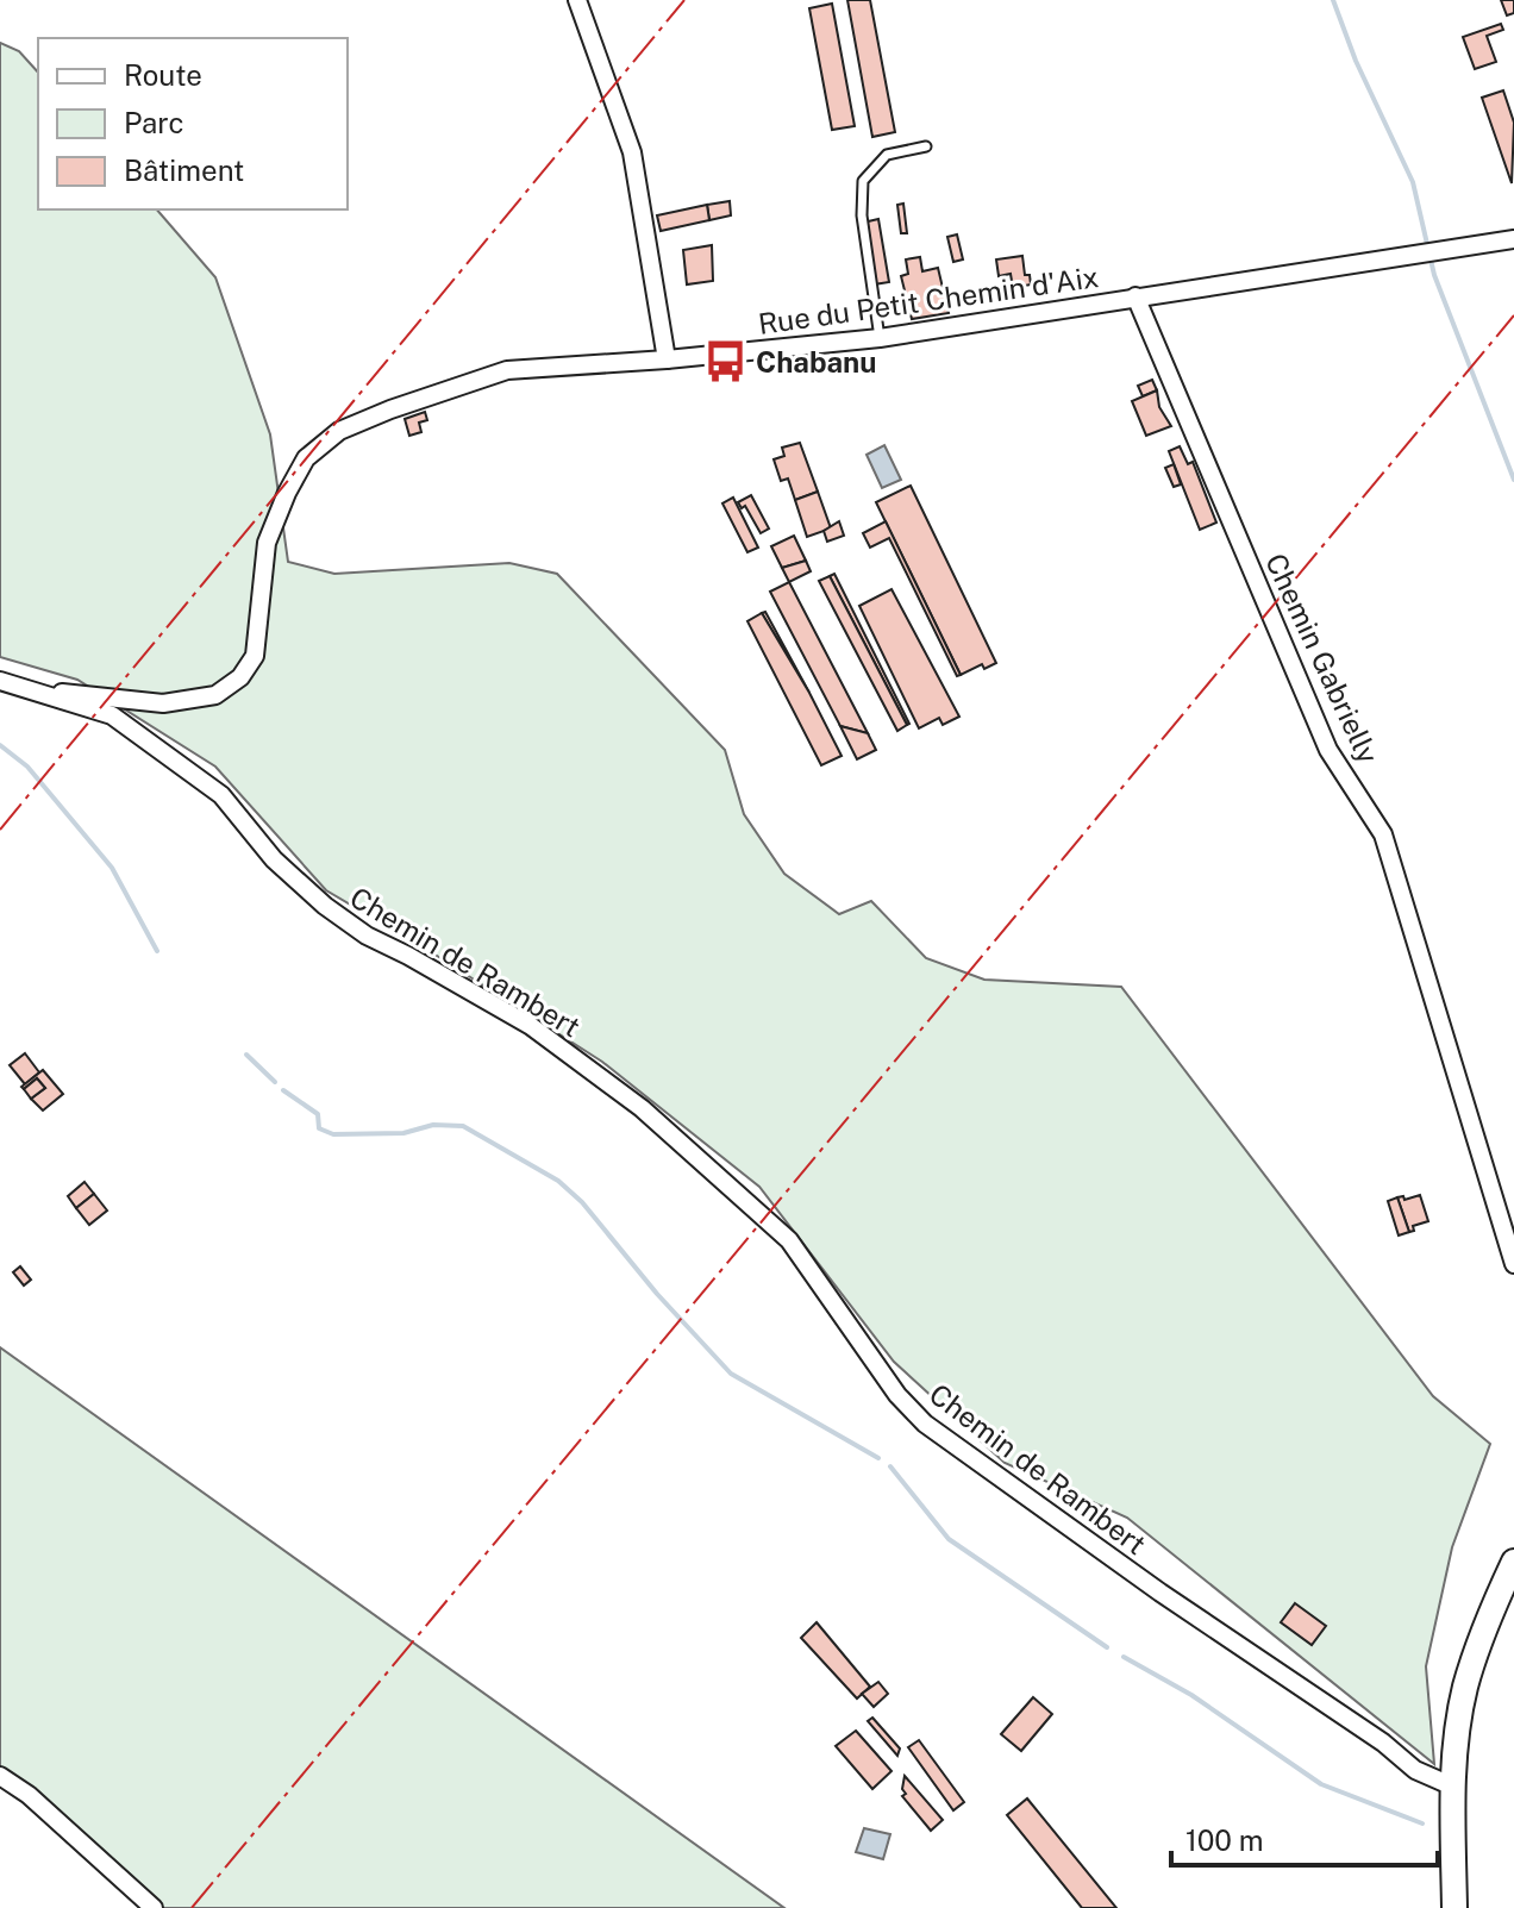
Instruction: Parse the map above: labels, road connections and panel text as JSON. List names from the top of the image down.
{
  "streets": {
    "street": ["Rue du Petit Chemin d'Aix", "Chemin Gabrielly", "Chemin de Rambert"]
  },
  "crossings": [
    ["Rue du Petit Chemin d'Aix", "Chemin Gabrielly"],
    ["Rue du Petit Chemin d'Aix", "Chemin de Rambert"]
  ],
  "places": {
    "bus stop": ["Chabanu"]
  },
  "legend": ["Route", "Parc", "Bâtiment"],
  "scale_bar": "100 m"
}
